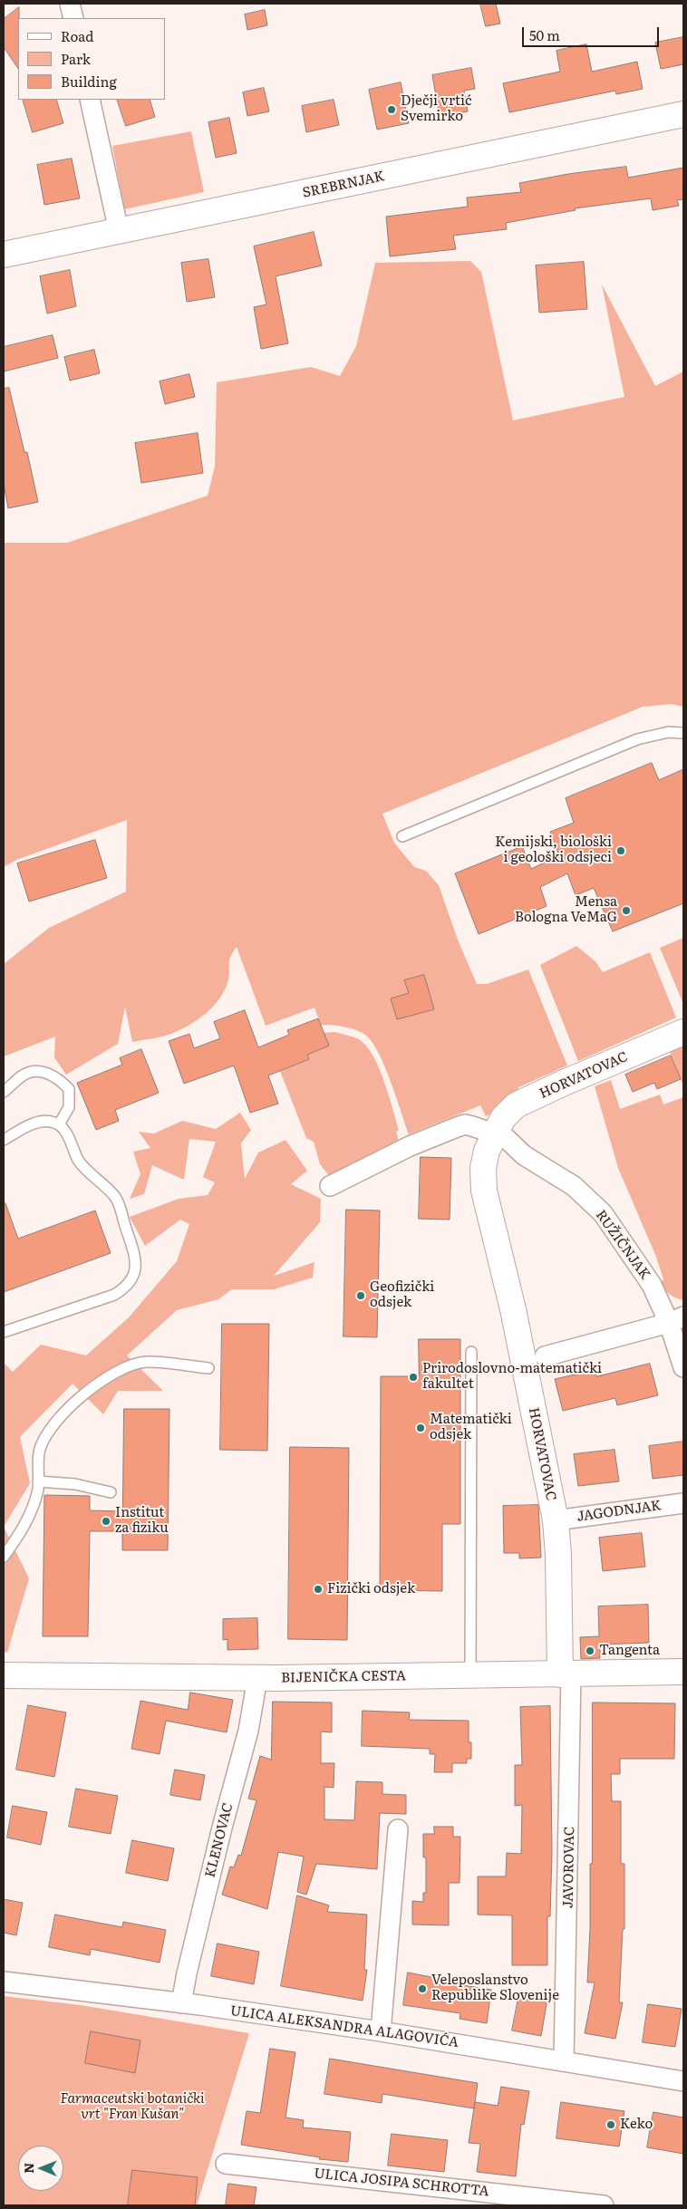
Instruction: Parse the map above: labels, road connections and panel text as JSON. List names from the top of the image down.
{
  "streets": {
    "main road": ["SREBRNJAK", "HORVATOVAC", "BIJENIČKA CESTA"],
    "street": [
      "RUŽIČNJAK",
      "JAGODNJAK",
      "KLENOVAC",
      "JAVOROVAC",
      "ULICA ALEKSANDRA ALAGOVIĆA",
      "ULICA JOSIPA SCHROTTA"
    ]
  },
  "crossings": [
    ["HORVATOVAC", "RUŽIČNJAK"],
    ["HORVATOVAC", "JAGODNJAK"],
    ["HORVATOVAC", "BIJENIČKA CESTA"],
    ["HORVATOVAC", "JAVOROVAC"],
    ["BIJENIČKA CESTA", "KLENOVAC"],
    ["BIJENIČKA CESTA", "JAVOROVAC"],
    ["KLENOVAC", "ULICA ALEKSANDRA ALAGOVIĆA"],
    ["JAVOROVAC", "ULICA ALEKSANDRA ALAGOVIĆA"]
  ],
  "parks": ["Farmaceutski botanički vrt \"Fran Kušan\""],
  "places": [
    "Dječji vrtić Svemirko",
    "Kemijski, biološki i geološki odsjeci",
    "Mensa Bologna VeMaG",
    "Geofizički odsjek",
    "Prirodoslovno-matematički fakultet",
    "Matematički odsjek",
    "Institut za fiziku",
    "Fizički odsjek",
    "Tangenta",
    "Veleposlanstvo Republike Slovenije",
    "Keko"
  ],
  "legend": ["Road", "Park", "Building"],
  "scale_bar": "50 m",
  "north": "left"
}
